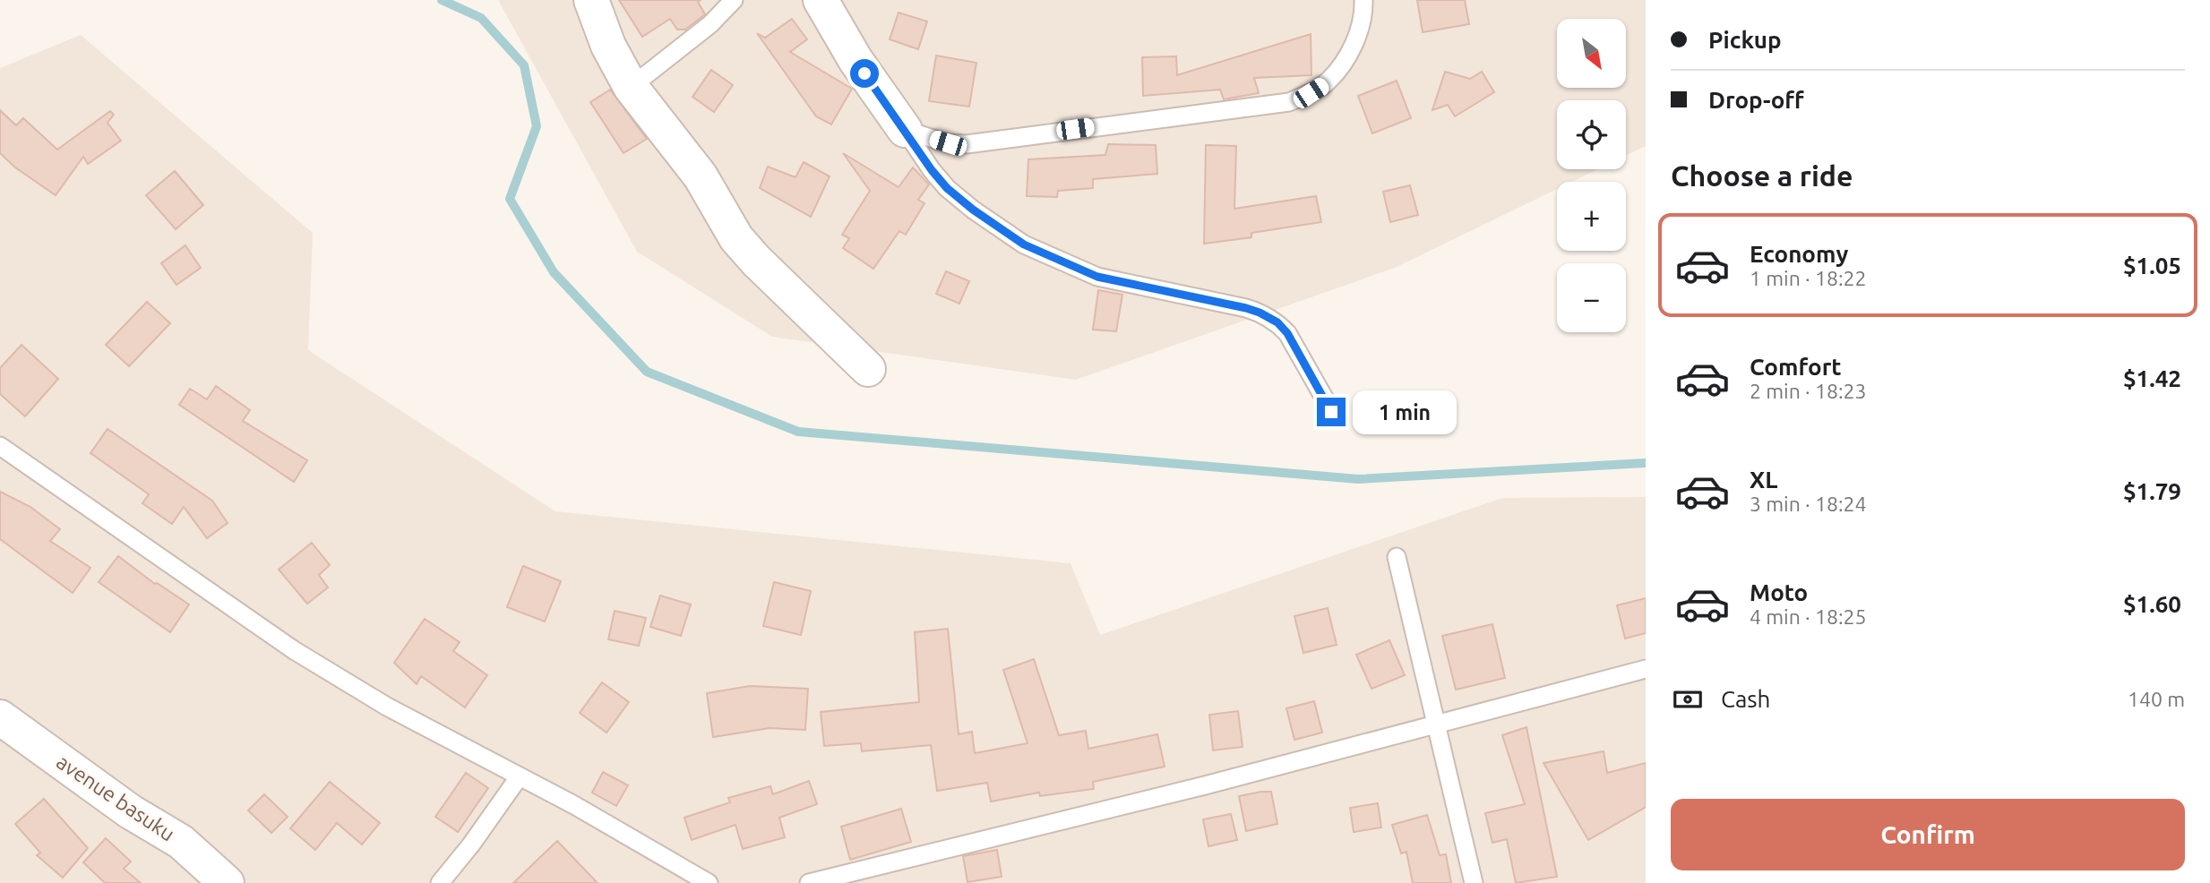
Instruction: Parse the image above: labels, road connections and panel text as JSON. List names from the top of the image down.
{
  "streets": {
    "street": ["avenue basuku"]
  },
  "north": "bottom right",
  "page": {
    "banner": ["Pickup", "Drop-off"],
    "map_buttons": ["+", "−"],
    "heading": "Choose a ride",
    "list": [
      {
        "name": "Economy",
        "note": "1 min · 18:22",
        "value": "$1.05"
      },
      {
        "name": "Comfort",
        "note": "2 min · 18:23",
        "value": "$1.42"
      },
      {
        "name": "XL",
        "note": "3 min · 18:24",
        "value": "$1.79"
      },
      {
        "name": "Moto",
        "note": "4 min · 18:25",
        "value": "$1.60"
      }
    ],
    "bubble": "1 min",
    "pay": ["Cash", "140 m"],
    "buttons": "Confirm"
  }
}
